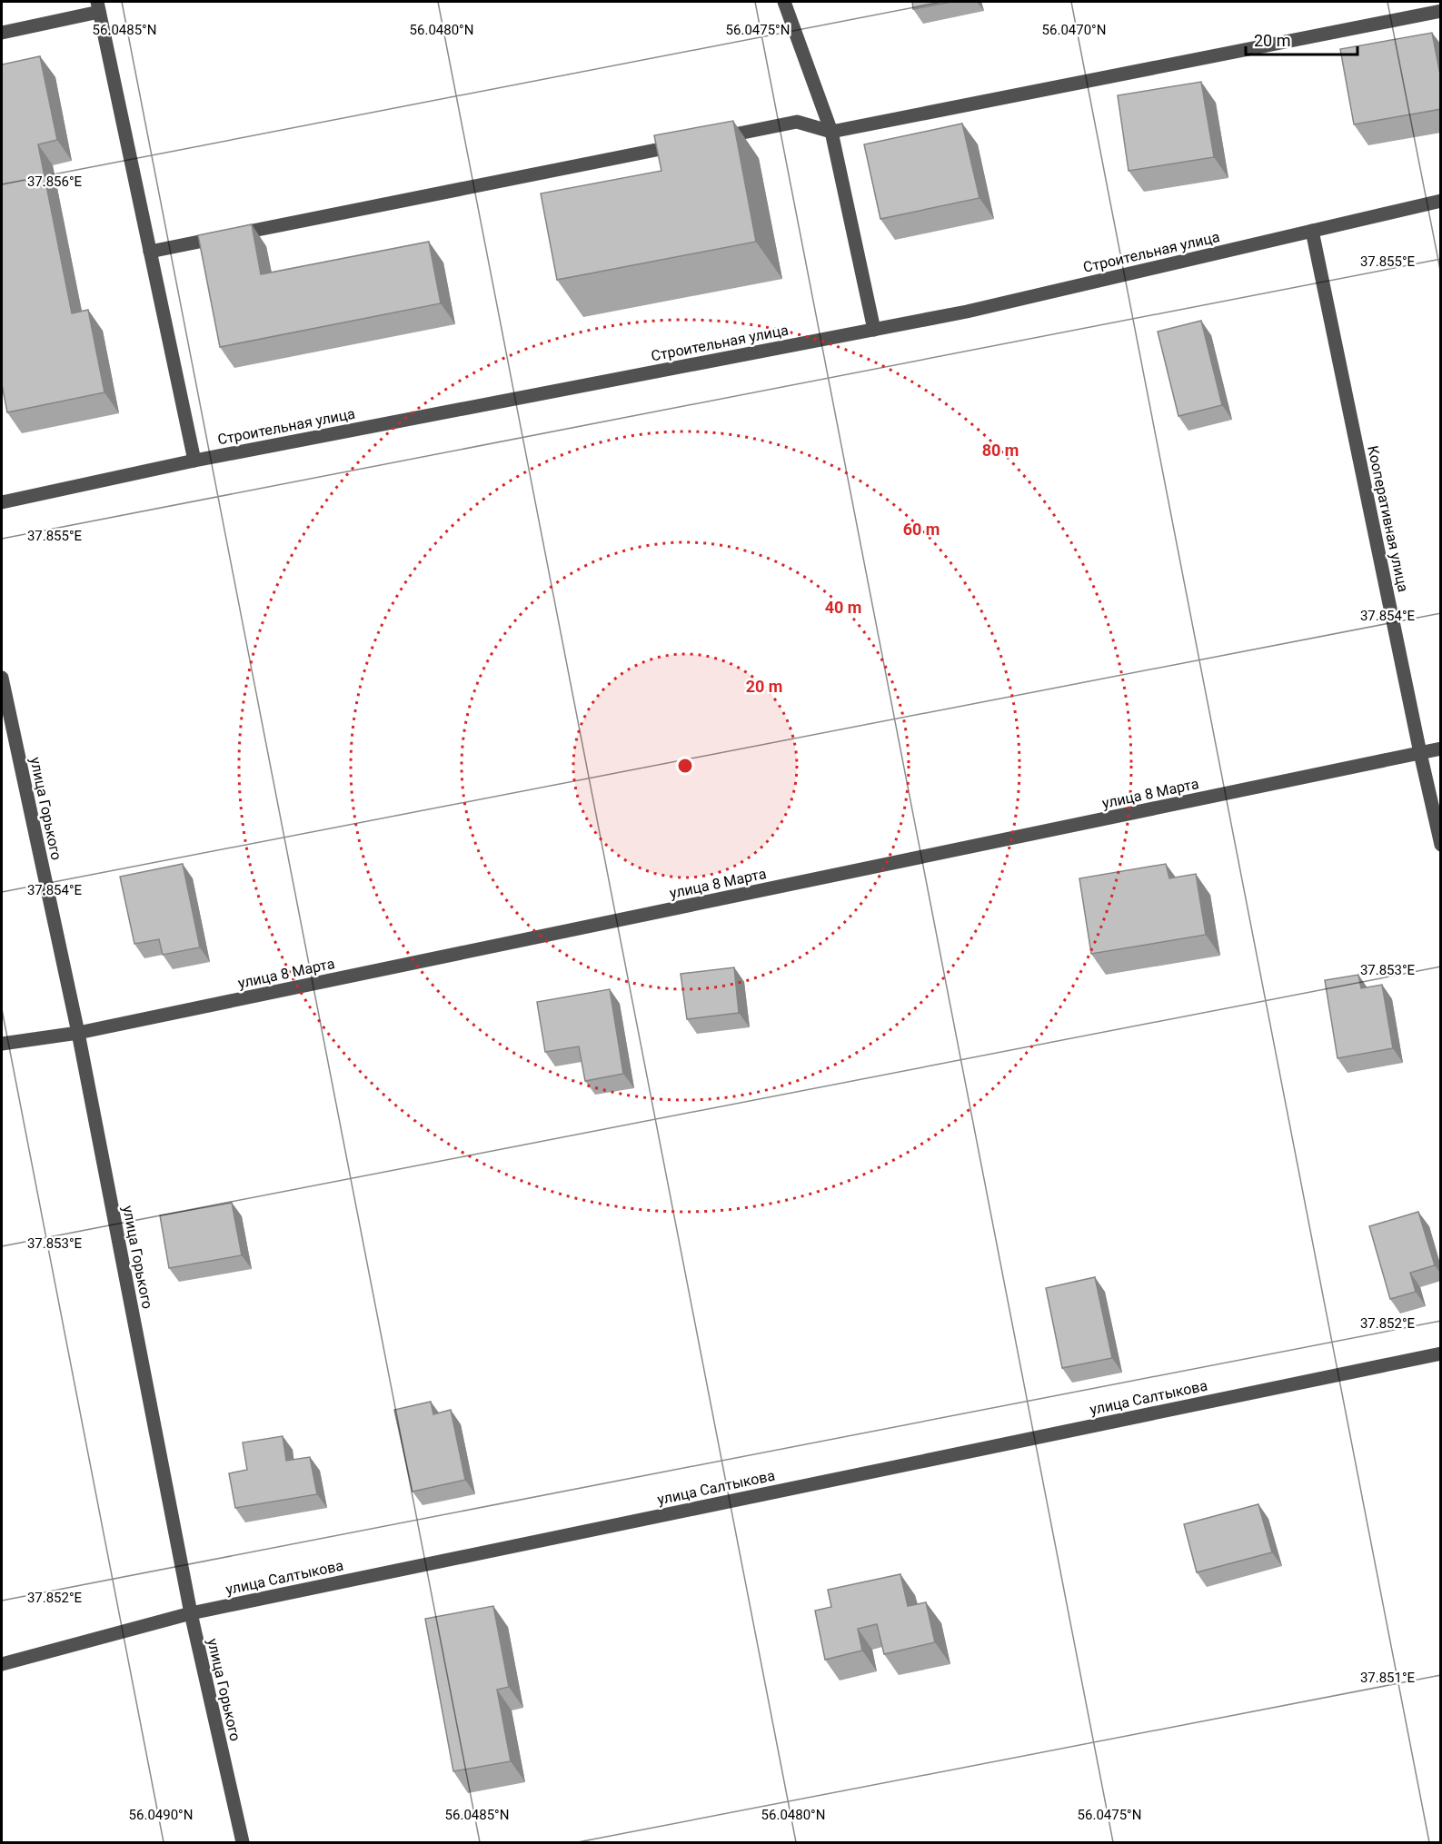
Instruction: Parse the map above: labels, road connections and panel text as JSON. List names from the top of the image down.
{
  "streets": {
    "street": [
      "Строительная улица",
      "Кооперативная улица",
      "улица 8 Марта",
      "улица Горького",
      "улица Салтыкова"
    ]
  },
  "crossings": [
    ["Строительная улица", "Кооперативная улица"],
    ["Кооперативная улица", "улица 8 Марта"],
    ["улица 8 Марта", "улица Горького"],
    ["улица Горького", "улица Салтыкова"]
  ],
  "scale_bar": "20 m",
  "coordinates": [
    "56.0485°N",
    "56.0480°N",
    "56.0475°N",
    "56.0470°N",
    "37.856°E",
    "37.855°E",
    "37.854°E",
    "37.853°E",
    "37.852°E",
    "37.851°E",
    "56.0490°N"
  ],
  "rings": [
    "80 m",
    "60 m",
    "40 m",
    "20 m"
  ]
}
